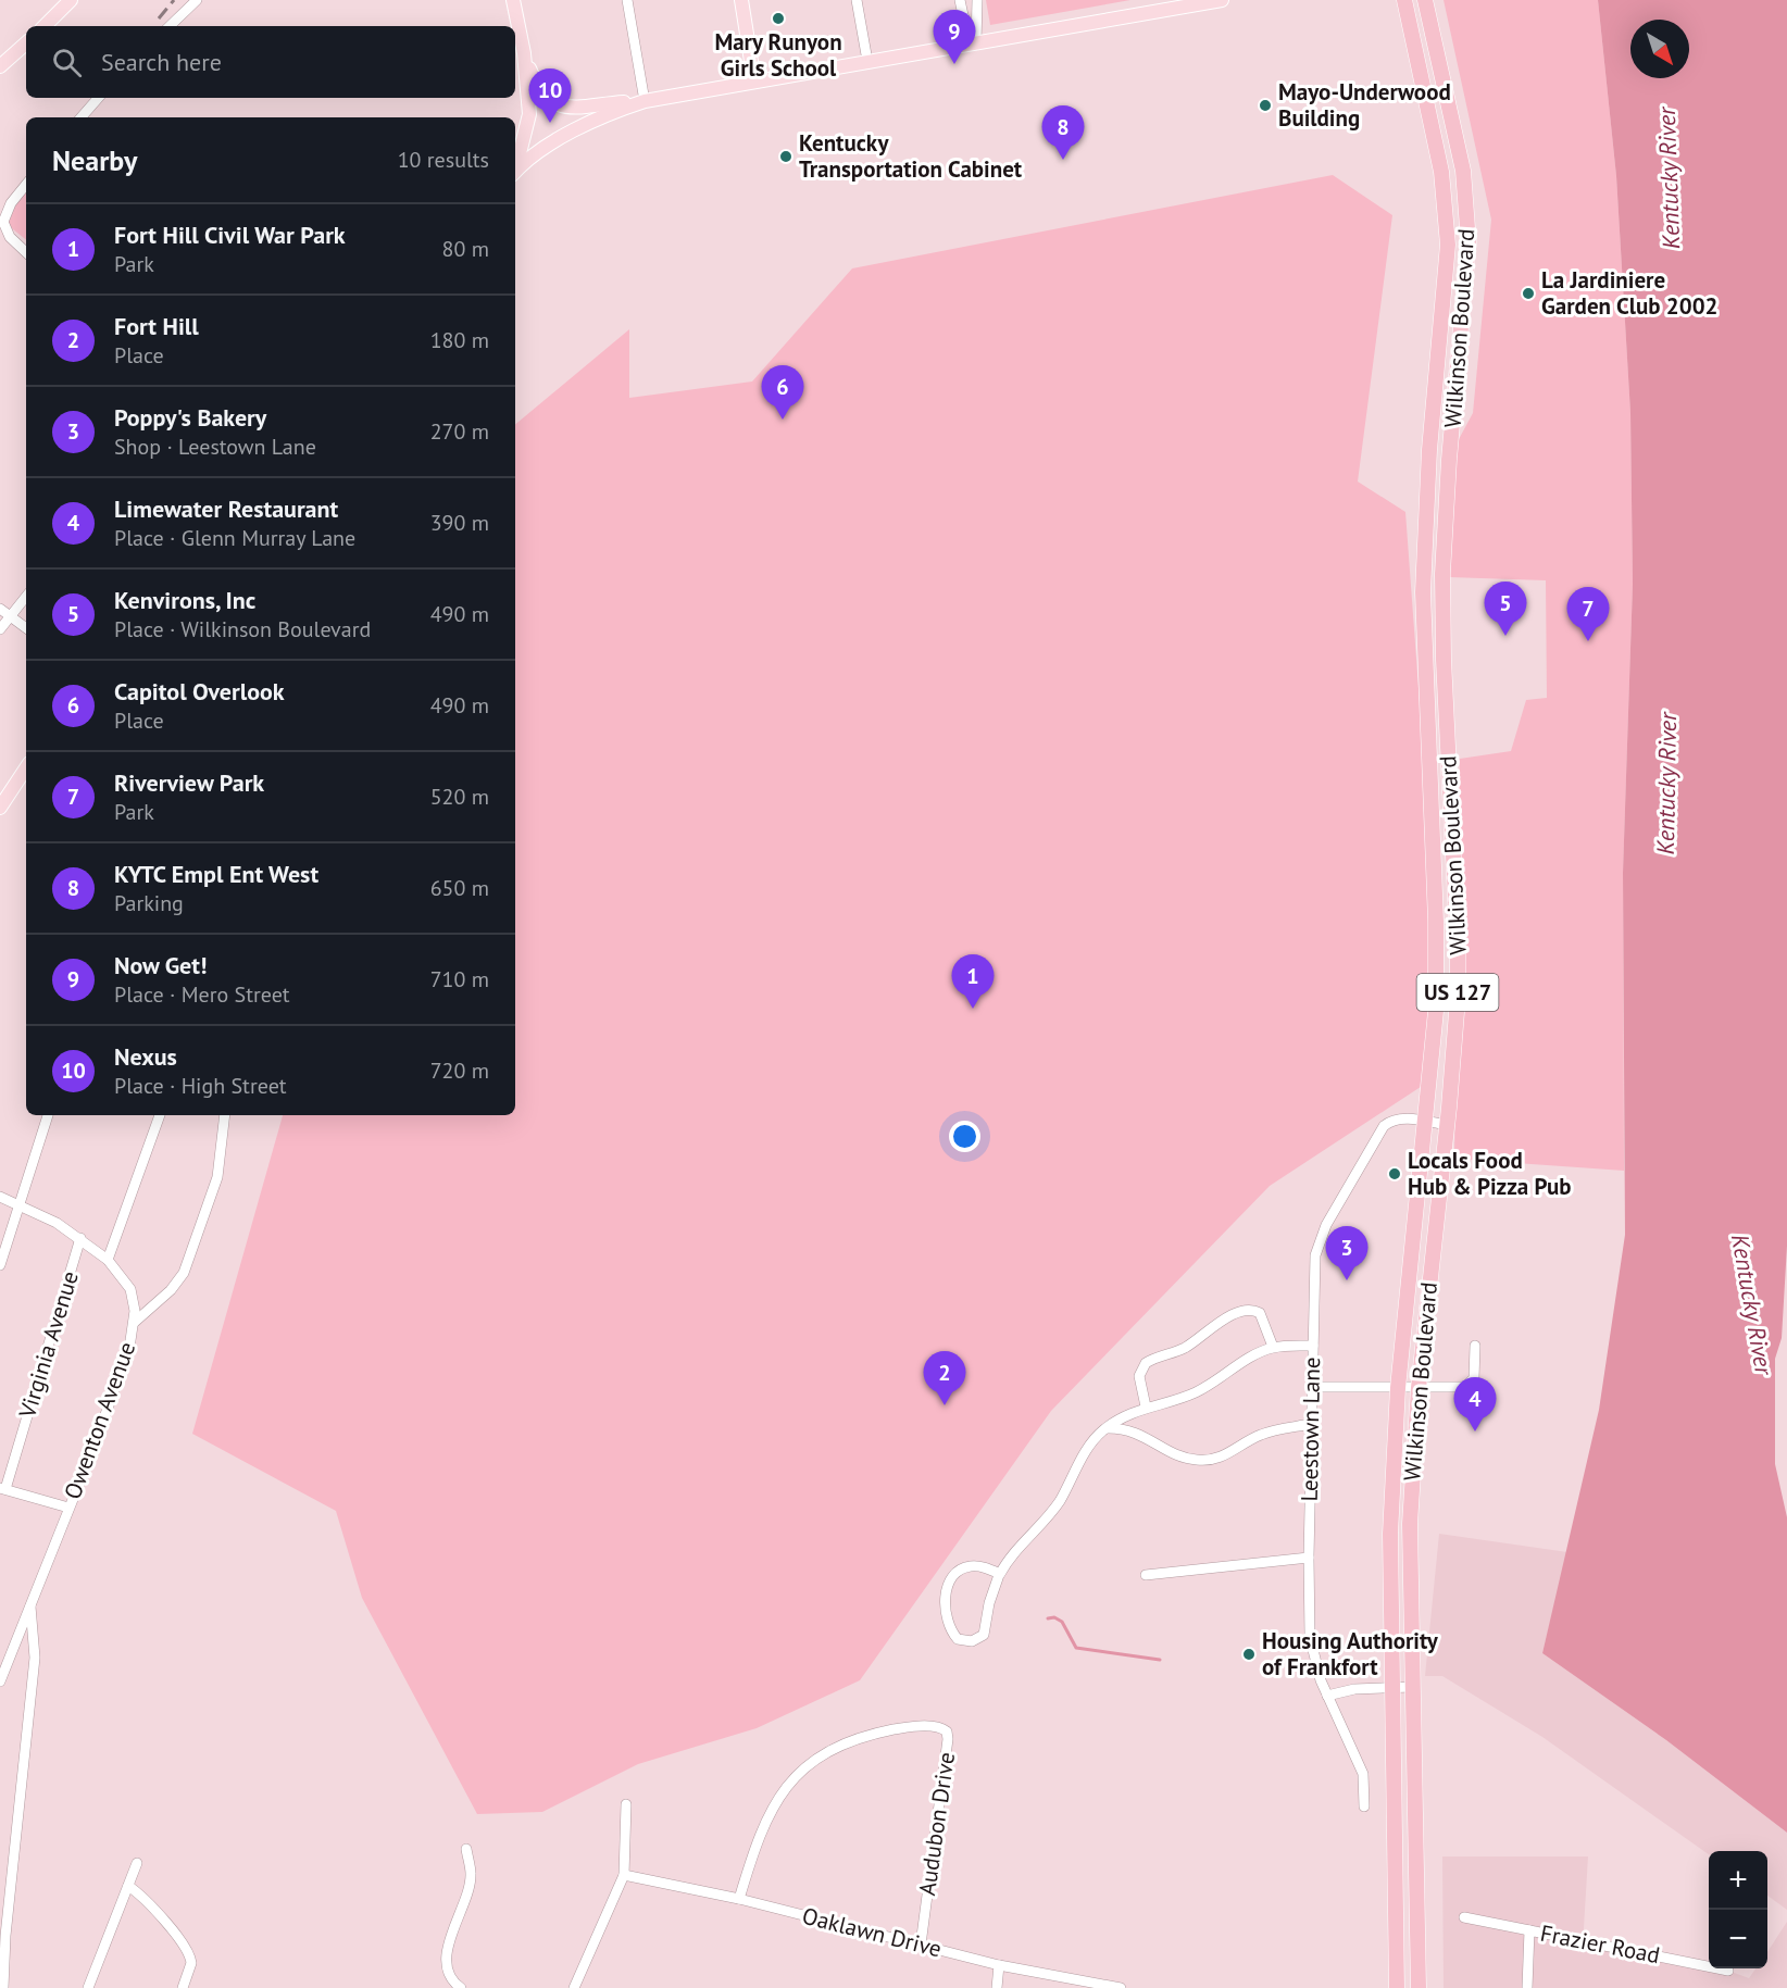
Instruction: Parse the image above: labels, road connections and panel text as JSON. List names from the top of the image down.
{
  "streets": {
    "highway": ["Wilkinson Boulevard", "US 127"],
    "street": [
      "Virginia Avenue",
      "Owenton Avenue",
      "Leestown Lane",
      "Audubon Drive",
      "Oaklawn Drive",
      "Frazier Road"
    ]
  },
  "crossings": [
    ["Wilkinson Boulevard", "Leestown Lane"],
    ["Virginia Avenue", "Owenton Avenue"],
    ["Audubon Drive", "Oaklawn Drive"]
  ],
  "water": ["Kentucky River"],
  "places": [
    "Mary Runyon Girls School",
    "Mayo-Underwood Building",
    "Kentucky Transportation Cabinet",
    "La Jardiniere Garden Club 2002",
    "Locals Food Hub & Pizza Pub",
    "Housing Authority of Frankfort"
  ],
  "north": "bottom right",
  "page": {
    "pins": [
      "9",
      "10",
      "8",
      "6",
      "5",
      "7",
      "1",
      "3",
      "2",
      "4"
    ],
    "search": "Search here",
    "heading": ["Nearby", "10 results"],
    "list": [
      {
        "mark": "1",
        "name": "Fort Hill Civil War Park",
        "note": "Park",
        "value": "80 m"
      },
      {
        "mark": "2",
        "name": "Fort Hill",
        "note": "Place",
        "value": "180 m"
      },
      {
        "mark": "3",
        "name": "Poppy's Bakery",
        "note": "Shop · Leestown Lane",
        "value": "270 m"
      },
      {
        "mark": "4",
        "name": "Limewater Restaurant",
        "note": "Place · Glenn Murray Lane",
        "value": "390 m"
      },
      {
        "mark": "5",
        "name": "Kenvirons, Inc",
        "note": "Place · Wilkinson Boulevard",
        "value": "490 m"
      },
      {
        "mark": "6",
        "name": "Capitol Overlook",
        "note": "Place",
        "value": "490 m"
      },
      {
        "mark": "7",
        "name": "Riverview Park",
        "note": "Park",
        "value": "520 m"
      },
      {
        "mark": "8",
        "name": "KYTC Empl Ent West",
        "note": "Parking",
        "value": "650 m"
      },
      {
        "mark": "9",
        "name": "Now Get!",
        "note": "Place · Mero Street",
        "value": "710 m"
      },
      {
        "mark": "10",
        "name": "Nexus",
        "note": "Place · High Street",
        "value": "720 m"
      }
    ],
    "map_buttons": ["+", "−"]
  }
}
